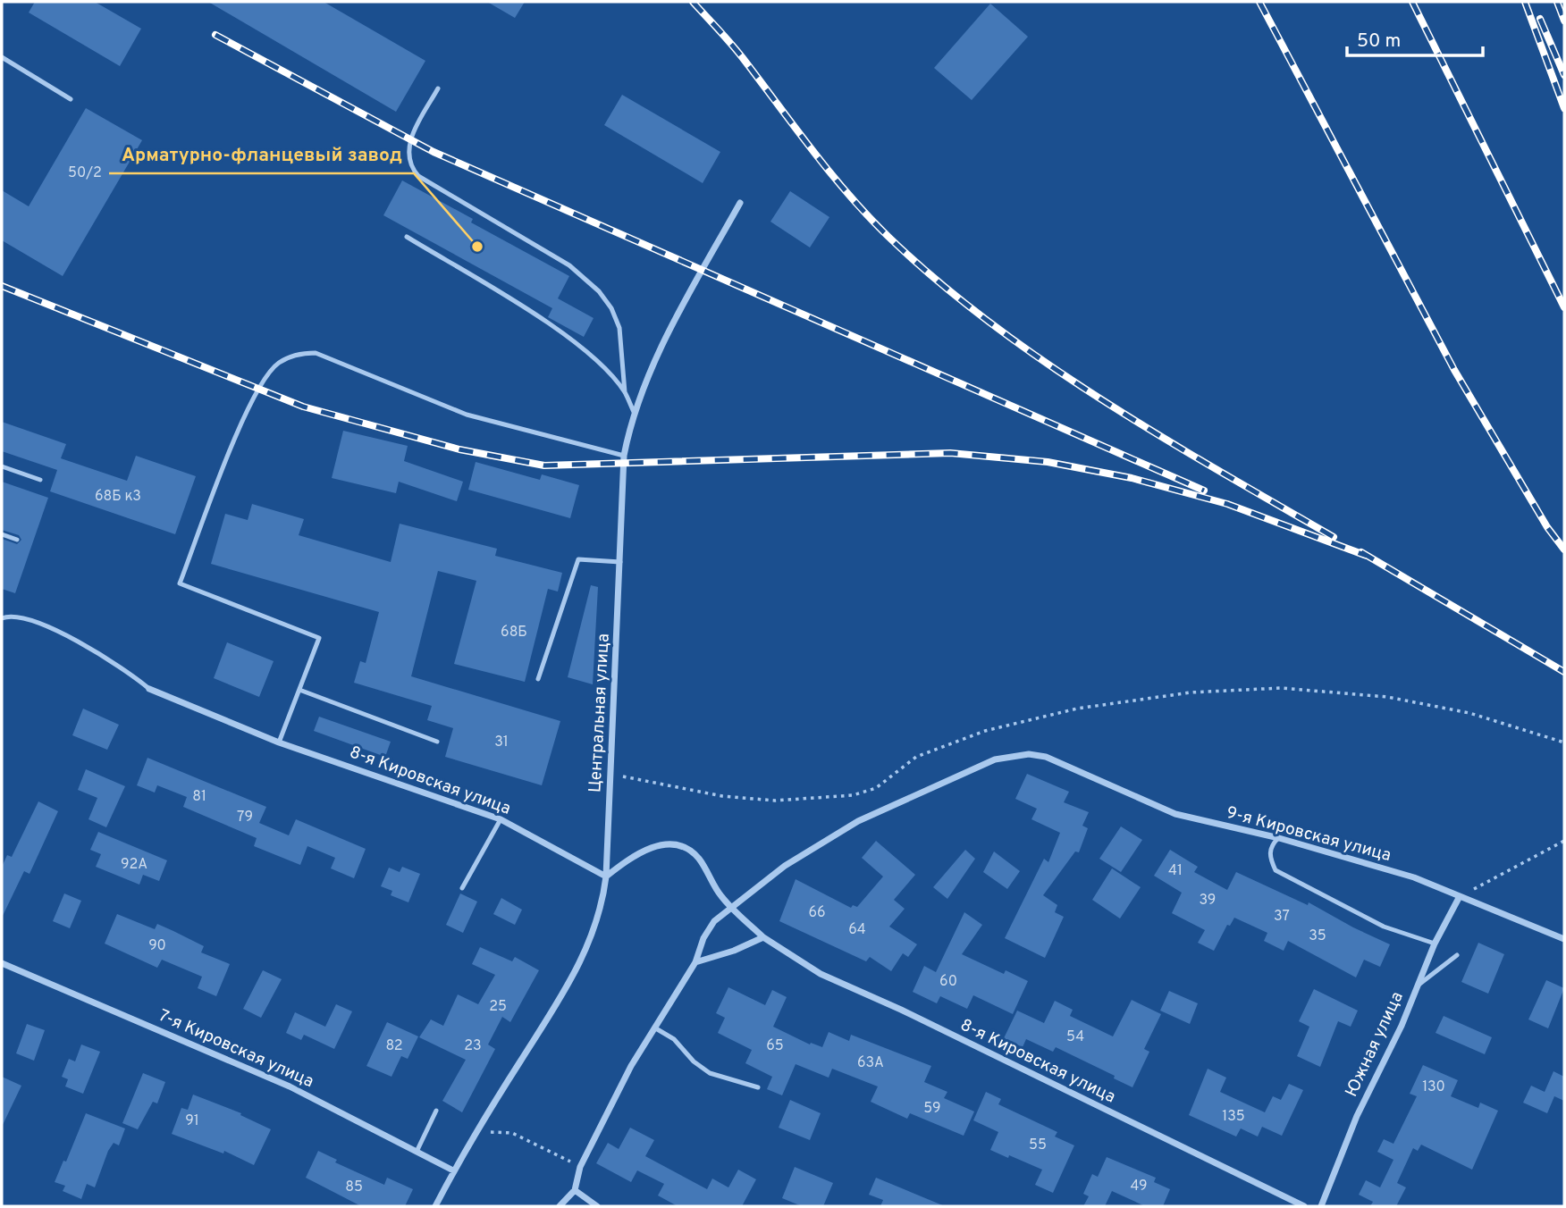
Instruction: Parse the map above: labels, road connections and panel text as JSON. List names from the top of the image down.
{
  "streets": {
    "street": [
      "Центральная улица",
      "8-я Кировская улица",
      "9-я Кировская улица",
      "Южная улица",
      "7-я Кировская улица"
    ]
  },
  "crossings": [
    ["Центральная улица", "8-я Кировская улица"],
    ["Центральная улица", "7-я Кировская улица"],
    ["8-я Кировская улица", "9-я Кировская улица"],
    ["9-я Кировская улица", "Южная улица"]
  ],
  "places": ["Арматурно-фланцевый завод"],
  "house_numbers": [
    "50/2",
    "68Б к3",
    "68Б",
    "31",
    "81",
    "79",
    "92А",
    "41",
    "39",
    "66",
    "37",
    "64",
    "35",
    "90",
    "60",
    "25",
    "54",
    "82",
    "23",
    "65",
    "63А",
    "130",
    "59",
    "135",
    "91",
    "55",
    "49",
    "85"
  ],
  "scale_bar": "50 m"
}
